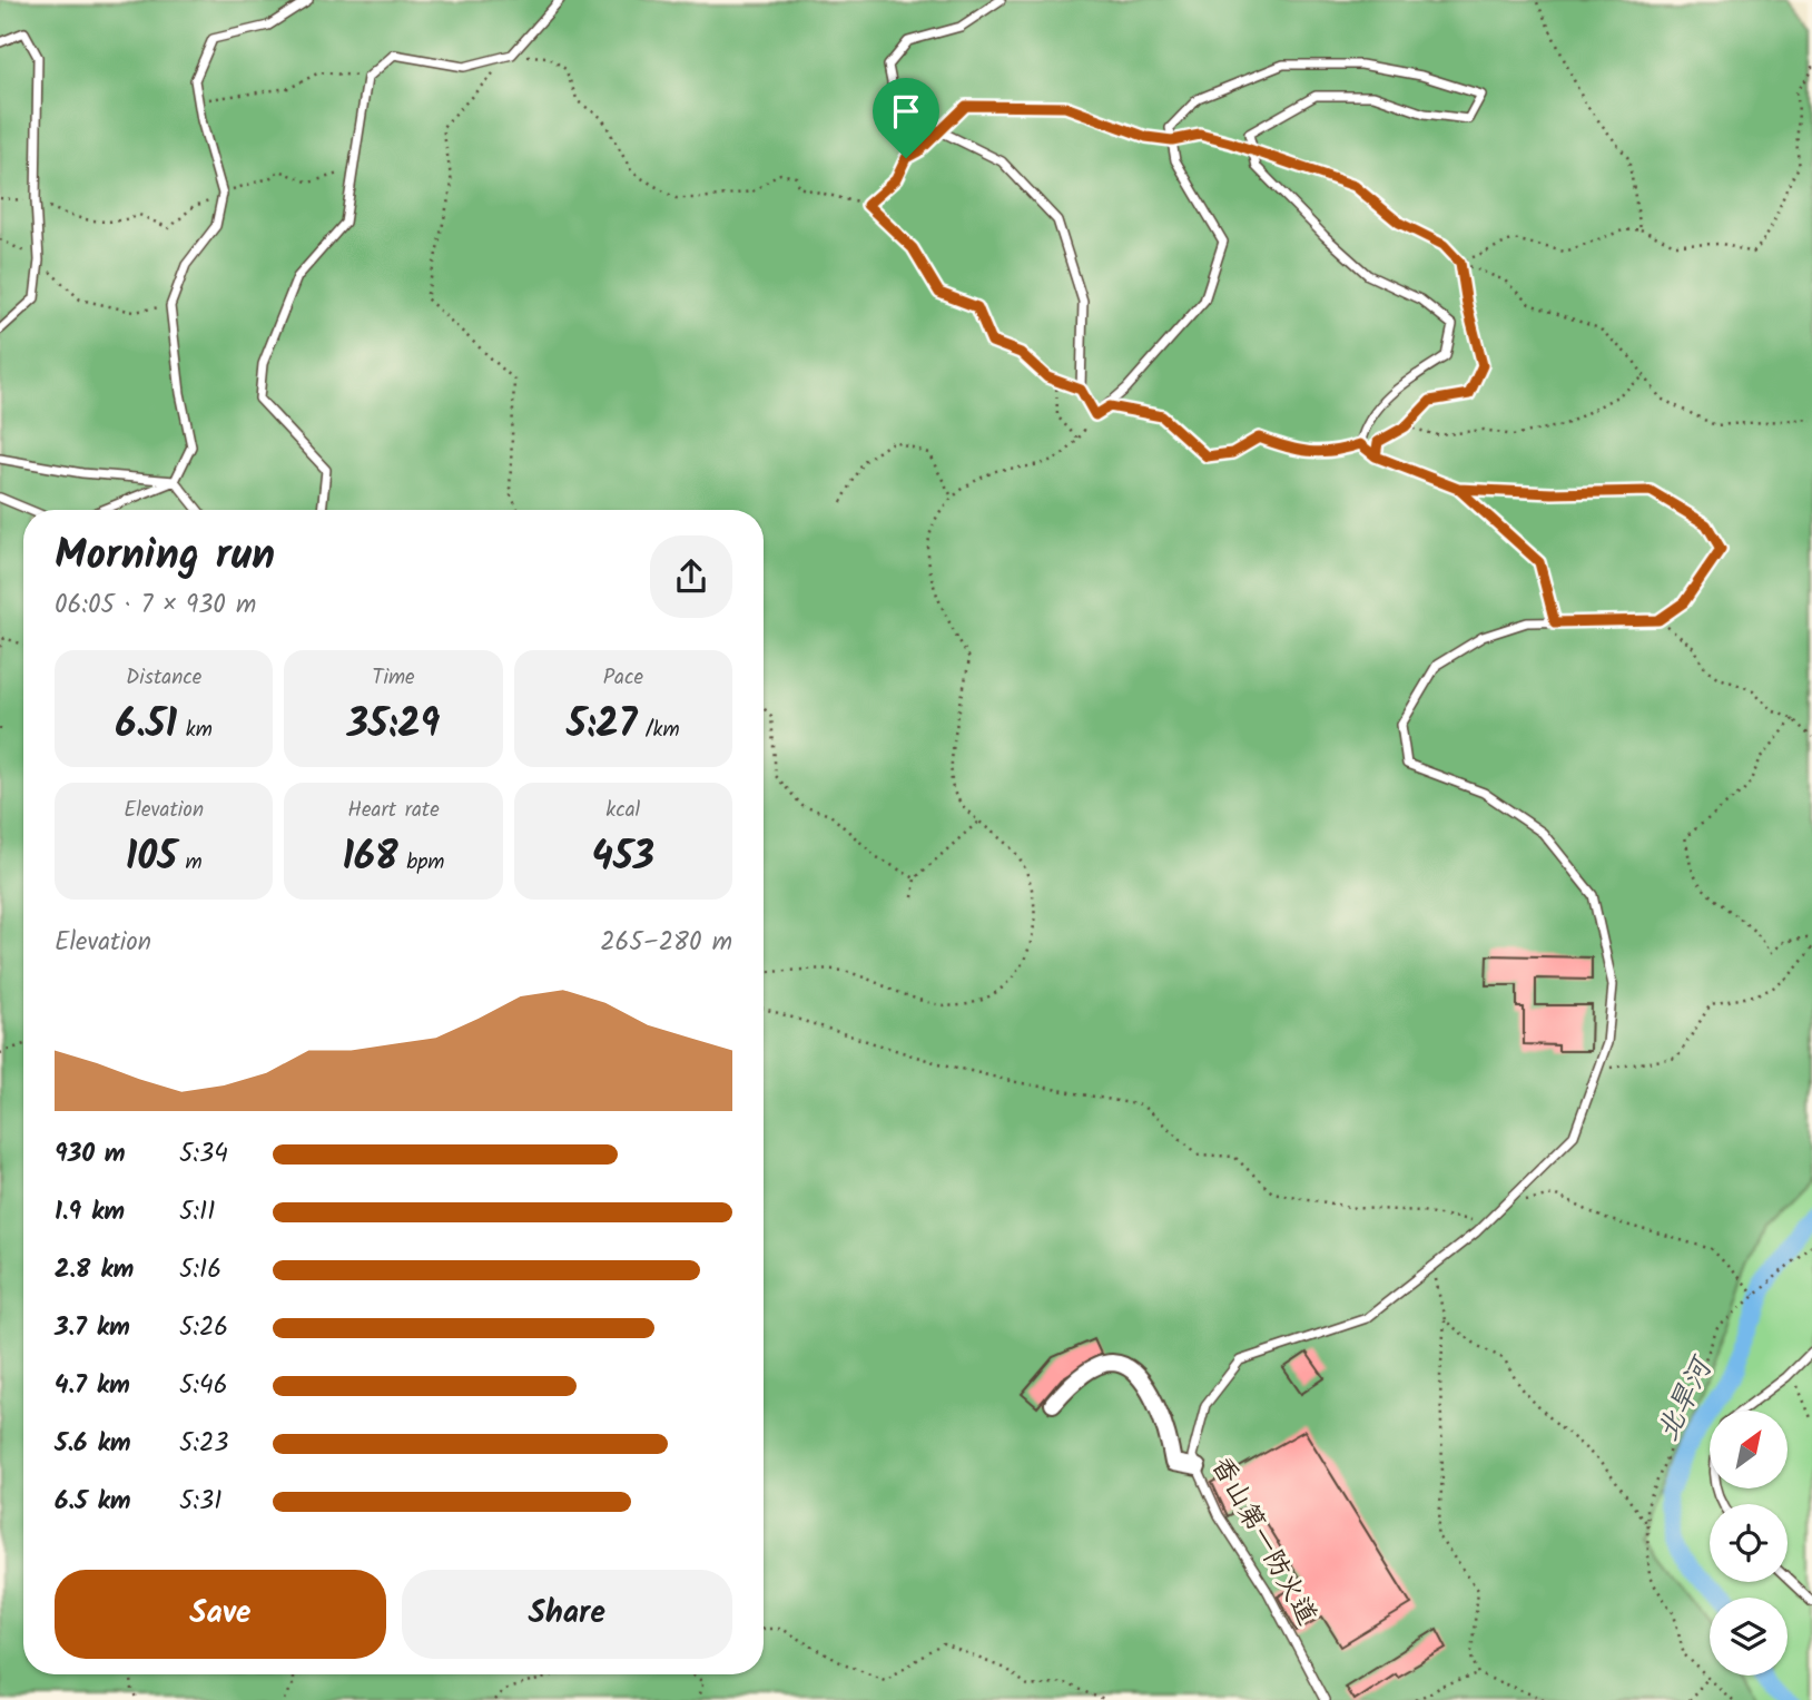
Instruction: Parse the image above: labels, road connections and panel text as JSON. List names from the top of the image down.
{
  "streets": {
    "lane": ["香山第一防火道"]
  },
  "water": ["北旱河"],
  "north": "top right",
  "page": {
    "heading": ["Morning run", "06:05 · 7 × 930 m"],
    "stats": [
      ["Distance", "6.51 km"],
      ["Time", "35:29"],
      ["Pace", "5:27 /km"],
      ["Elevation", "105 m"],
      ["Heart rate", "168 bpm"],
      ["kcal", "453"]
    ],
    "chart": ["Elevation", "265–280 m"],
    "list": [
      {
        "name": "930 m",
        "note": "5:34"
      },
      {
        "name": "1.9 km",
        "note": "5:11"
      },
      {
        "name": "2.8 km",
        "note": "5:16"
      },
      {
        "name": "3.7 km",
        "note": "5:26"
      },
      {
        "name": "4.7 km",
        "note": "5:46"
      },
      {
        "name": "5.6 km",
        "note": "5:23"
      },
      {
        "name": "6.5 km",
        "note": "5:31"
      }
    ],
    "buttons": ["Save", "Share"]
  }
}
